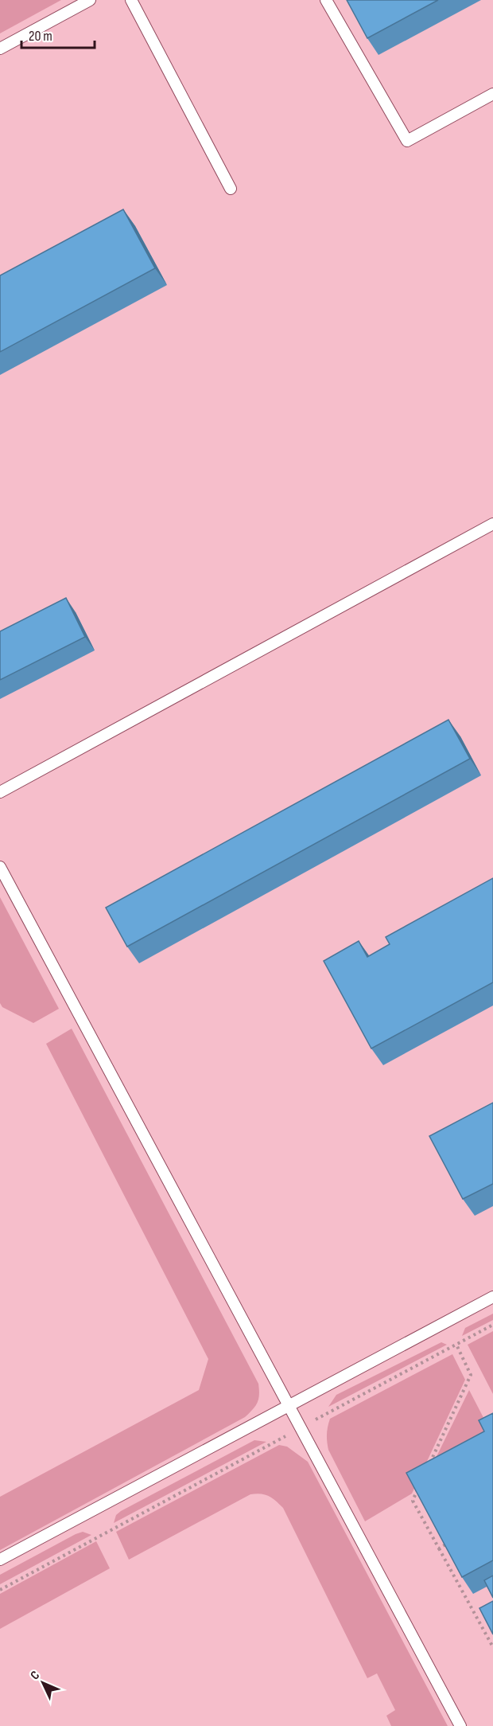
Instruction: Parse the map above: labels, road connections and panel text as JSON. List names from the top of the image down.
{
  "scale_bar": "20 m",
  "north": "top left"
}
